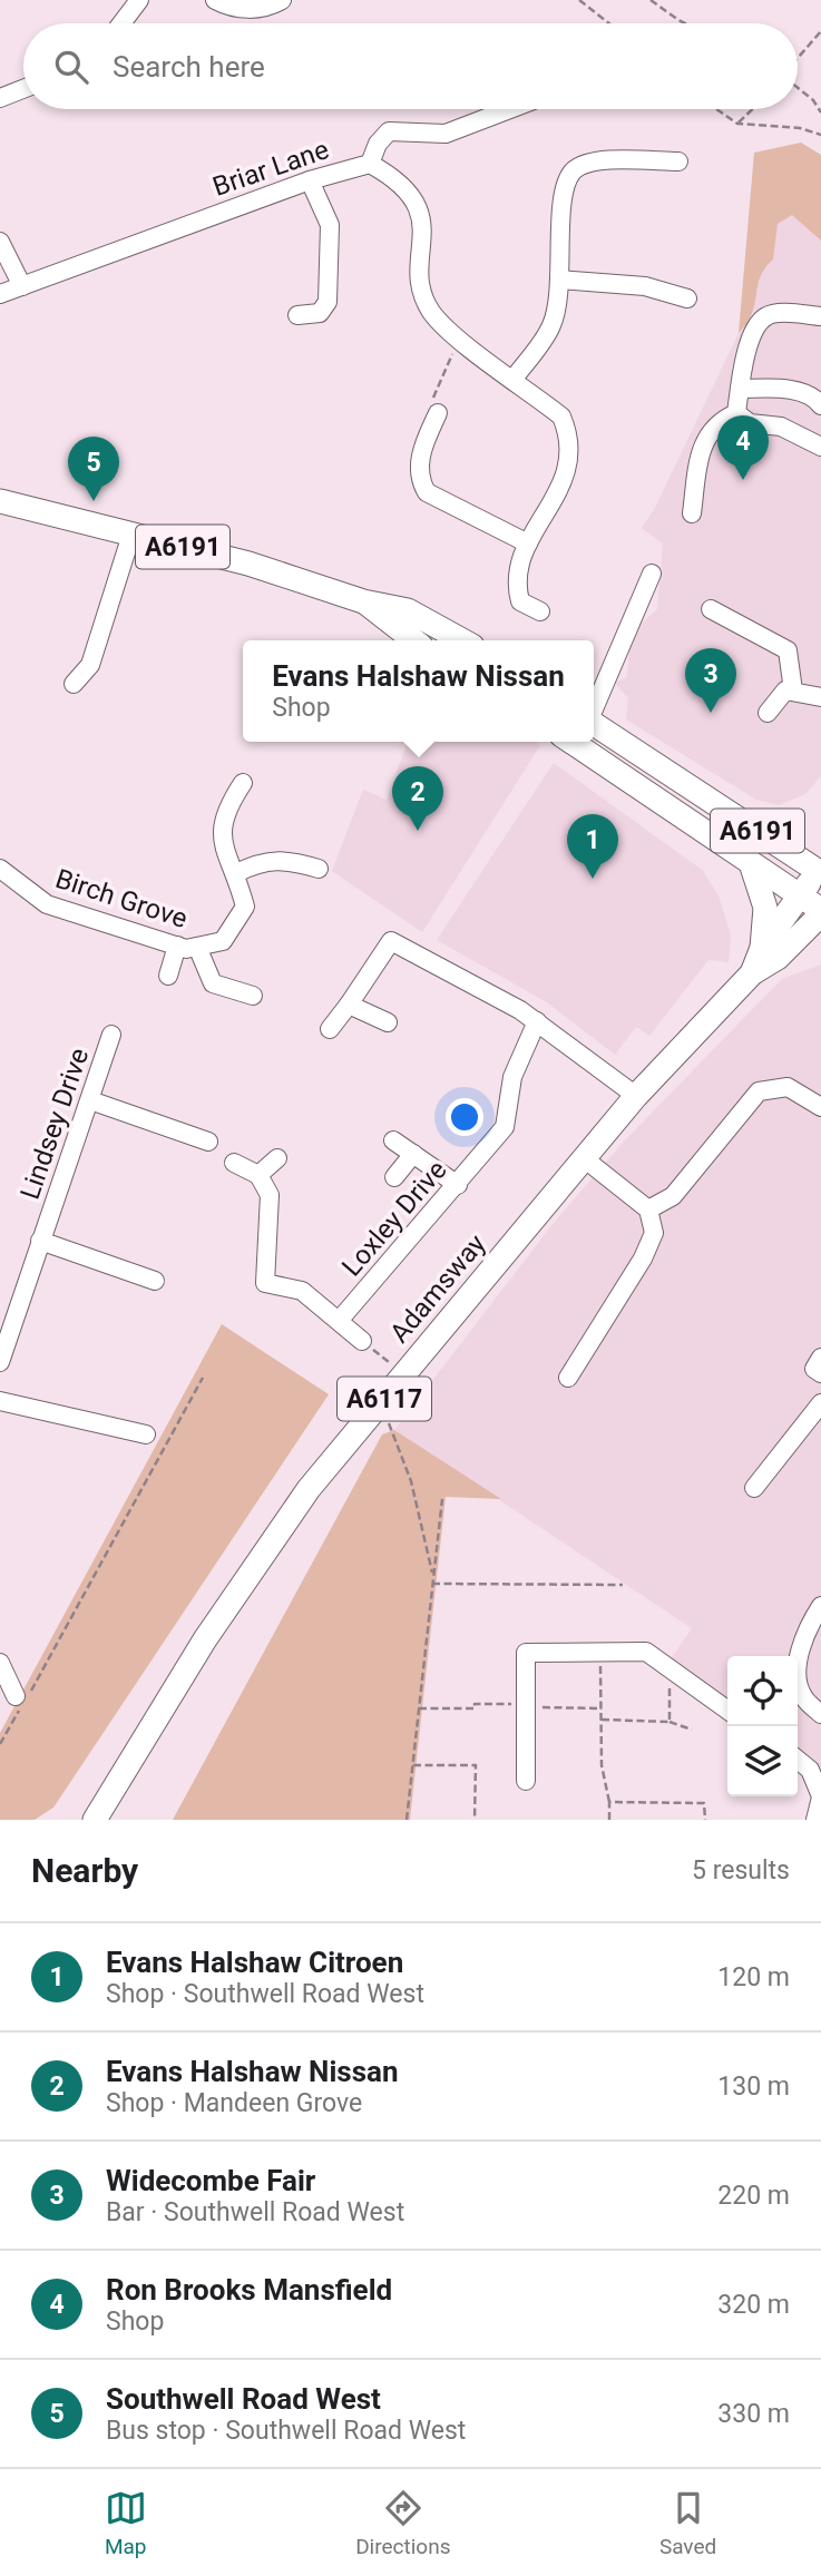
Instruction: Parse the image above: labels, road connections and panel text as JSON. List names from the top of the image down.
{
  "streets": {
    "main road": ["A6191", "Adamsway", "A6117"],
    "street": [
      "Briar Lane",
      "Birch Grove",
      "Lindsey Drive",
      "Loxley Drive"
    ]
  },
  "crossings": [
    ["A6191", "Adamsway"]
  ],
  "page": {
    "search": "Search here",
    "pins": [
      "4",
      "5",
      "3",
      "2",
      "1"
    ],
    "popup": ["Evans Halshaw Nissan", "Shop"],
    "heading": ["Nearby", "5 results"],
    "list": [
      {
        "mark": "1",
        "name": "Evans Halshaw Citroen",
        "note": "Shop · Southwell Road West",
        "value": "120 m"
      },
      {
        "mark": "2",
        "name": "Evans Halshaw Nissan",
        "note": "Shop · Mandeen Grove",
        "value": "130 m"
      },
      {
        "mark": "3",
        "name": "Widecombe Fair",
        "note": "Bar · Southwell Road West",
        "value": "220 m"
      },
      {
        "mark": "4",
        "name": "Ron Brooks Mansfield",
        "note": "Shop",
        "value": "320 m"
      },
      {
        "mark": "5",
        "name": "Southwell Road West",
        "note": "Bus stop · Southwell Road West",
        "value": "330 m"
      }
    ],
    "nav": ["Map", "Directions", "Saved"]
  }
}
